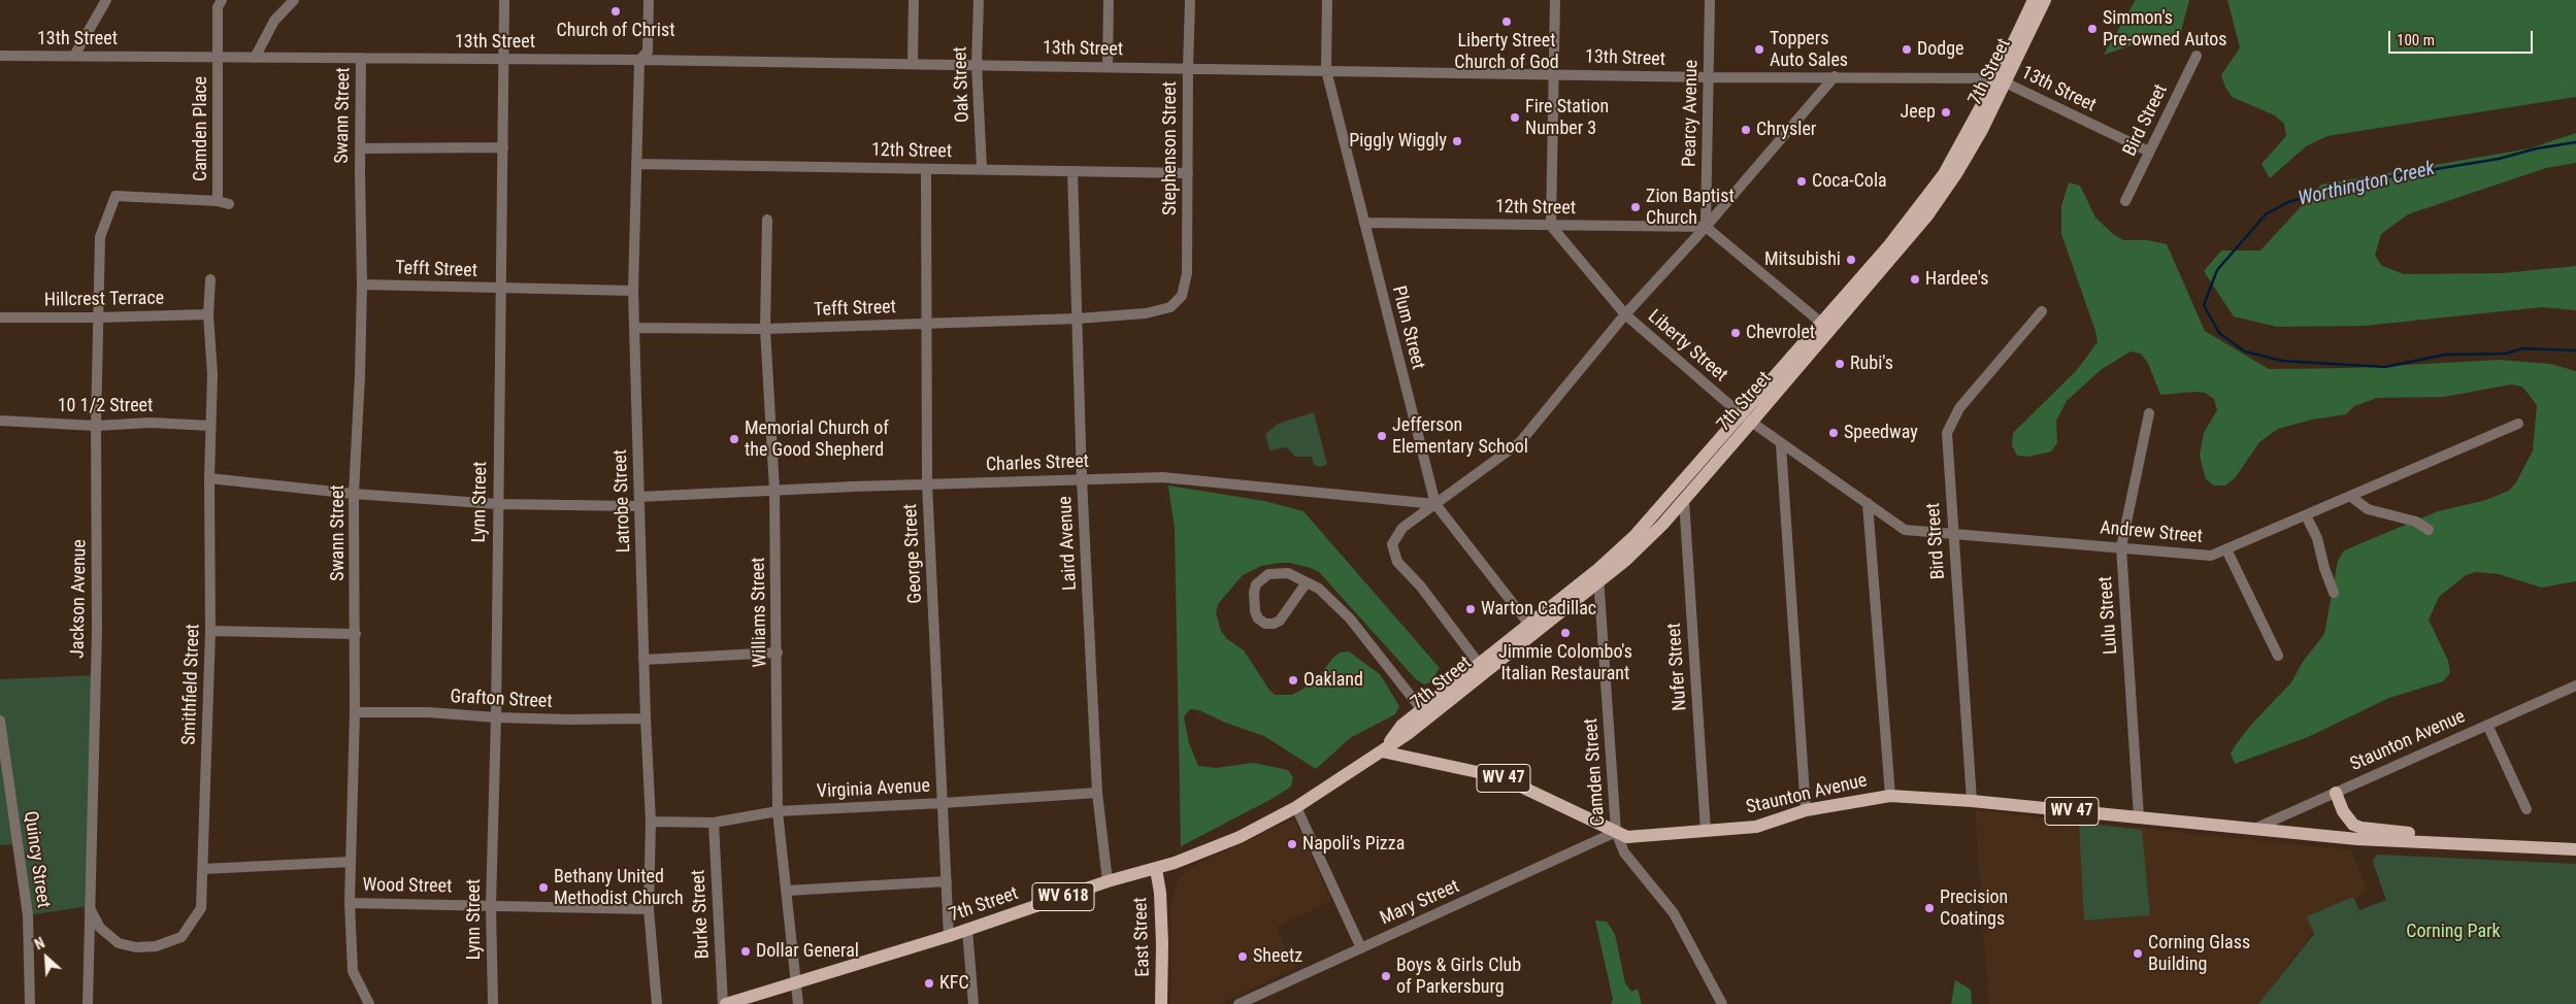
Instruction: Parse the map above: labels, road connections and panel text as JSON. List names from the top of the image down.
{
  "streets": {
    "main road": [
      "7th Street",
      "Staunton Avenue",
      "WV 47",
      "WV 618",
      "East Street"
    ],
    "street": [
      "13th Street",
      "Oak Street",
      "Pearcy Avenue",
      "Swann Street",
      "Bird Street",
      "Camden Place",
      "Stephenson Street",
      "12th Street",
      "Tefft Street",
      "Hillcrest Terrace",
      "Plum Street",
      "Liberty Street",
      "10 1/2 Street",
      "Charles Street",
      "Latrobe Street",
      "Lynn Street",
      "Andrew Street",
      "Laird Avenue",
      "George Street",
      "Jackson Avenue",
      "Williams Street",
      "Lulu Street",
      "Nufer Street",
      "Smithfield Street",
      "Grafton Street",
      "Camden Street",
      "Virginia Avenue",
      "Quincy Street",
      "Wood Street",
      "Mary Street",
      "Burke Street"
    ]
  },
  "crossings": [
    ["13th Street", "7th Street"],
    ["13th Street", "Oak Street"],
    ["13th Street", "Pearcy Avenue"],
    ["13th Street", "Swann Street"],
    ["13th Street", "Bird Street"],
    ["13th Street", "Camden Place"],
    ["13th Street", "Stephenson Street"],
    ["13th Street", "Plum Street"],
    ["13th Street", "Latrobe Street"],
    ["13th Street", "Lynn Street"],
    ["7th Street", "Plum Street"],
    ["7th Street", "Liberty Street"],
    ["7th Street", "Laird Avenue"],
    ["7th Street", "George Street"],
    ["7th Street", "Williams Street"],
    ["7th Street", "Nufer Street"],
    ["7th Street", "Staunton Avenue"],
    ["7th Street", "Camden Street"],
    ["7th Street", "Burke Street"],
    ["7th Street", "East Street"],
    ["Oak Street", "12th Street"],
    ["Pearcy Avenue", "12th Street"],
    ["Swann Street", "Tefft Street"],
    ["Swann Street", "Charles Street"],
    ["Swann Street", "Grafton Street"],
    ["Swann Street", "Wood Street"],
    ["Bird Street", "Andrew Street"],
    ["Bird Street", "Staunton Avenue"],
    ["Camden Place", "Jackson Avenue"],
    ["Stephenson Street", "12th Street"],
    ["Stephenson Street", "Tefft Street"],
    ["Stephenson Street", "Laird Avenue"],
    ["12th Street", "Plum Street"],
    ["12th Street", "Liberty Street"],
    ["12th Street", "Latrobe Street"],
    ["12th Street", "Laird Avenue"],
    ["12th Street", "George Street"],
    ["Tefft Street", "Latrobe Street"],
    ["Tefft Street", "Lynn Street"],
    ["Tefft Street", "Laird Avenue"],
    ["Tefft Street", "George Street"],
    ["Tefft Street", "Williams Street"],
    ["Hillcrest Terrace", "Jackson Avenue"],
    ["Hillcrest Terrace", "Smithfield Street"],
    ["Plum Street", "Charles Street"],
    ["Liberty Street", "Andrew Street"],
    ["10 1/2 Street", "Jackson Avenue"],
    ["10 1/2 Street", "Smithfield Street"],
    ["Charles Street", "Latrobe Street"],
    ["Charles Street", "Lynn Street"],
    ["Charles Street", "Laird Avenue"],
    ["Charles Street", "George Street"],
    ["Charles Street", "Williams Street"],
    ["Charles Street", "Smithfield Street"],
    ["Latrobe Street", "Grafton Street"],
    ["Latrobe Street", "Virginia Avenue"],
    ["Latrobe Street", "Wood Street"],
    ["Lynn Street", "Grafton Street"],
    ["Lynn Street", "Wood Street"],
    ["Andrew Street", "Lulu Street"],
    ["Laird Avenue", "Virginia Avenue"],
    ["George Street", "Virginia Avenue"],
    ["Jackson Avenue", "Smithfield Street"],
    ["Williams Street", "Virginia Avenue"],
    ["Lulu Street", "Staunton Avenue"],
    ["Nufer Street", "Staunton Avenue"],
    ["Smithfield Street", "Wood Street"],
    ["Staunton Avenue", "Camden Street"],
    ["Staunton Avenue", "Mary Street"],
    ["Camden Street", "Mary Street"],
    ["Virginia Avenue", "Burke Street"]
  ],
  "water": ["Worthington Creek"],
  "parks": ["Corning Park"],
  "places": [
    "Church of Christ",
    "Liberty Street Church of God",
    "Simmon's Pre-owned Autos",
    "Toppers Auto Sales",
    "Dodge",
    "Jeep",
    "Fire Station Number 3",
    "Chrysler",
    "Piggly Wiggly",
    "Coca-Cola",
    "Zion Baptist Church",
    "Mitsubishi",
    "Hardee's",
    "Chevrolet",
    "Rubi's",
    "Speedway",
    "Jefferson Elementary School",
    "Memorial Church of the Good Shepherd",
    "Warton Cadillac",
    "Jimmie Colombo's Italian Restaurant",
    "Oakland",
    "Napoli's Pizza",
    "Bethany United Methodist Church",
    "Precision Coatings",
    "Dollar General",
    "Corning Glass Building",
    "Sheetz",
    "Boys & Girls Club of Parkersburg",
    "KFC"
  ],
  "scale_bar": "100 m",
  "north": "top left"
}
